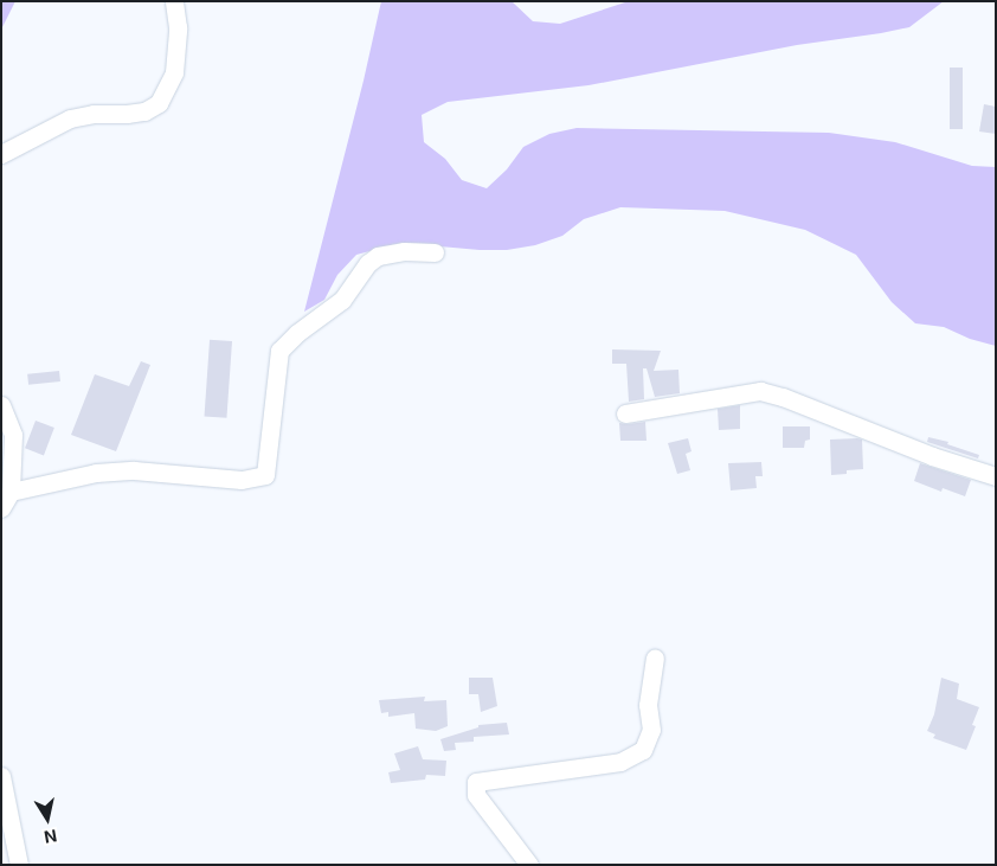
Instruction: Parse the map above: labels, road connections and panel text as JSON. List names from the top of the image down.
{
  "north": "bottom"
}
